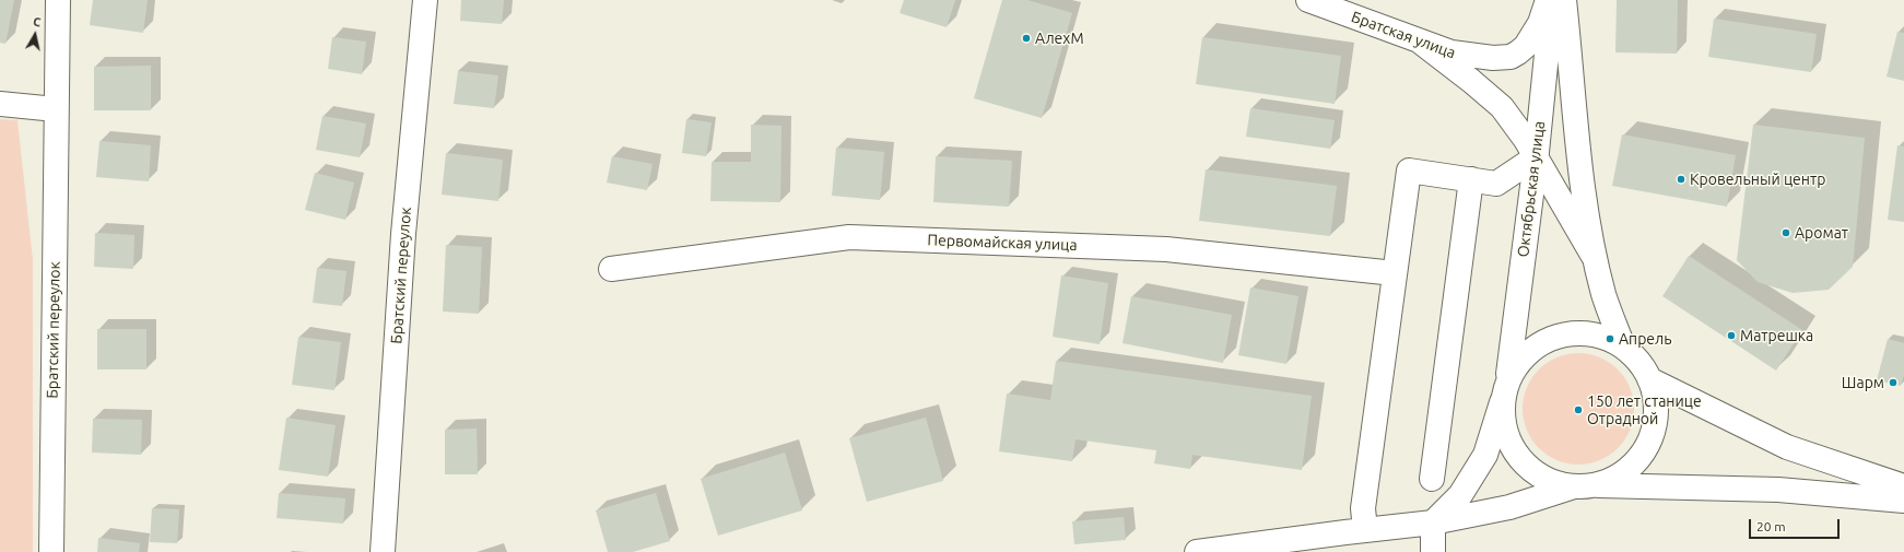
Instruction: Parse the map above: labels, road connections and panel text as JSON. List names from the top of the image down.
{
  "streets": {
    "street": [
      "Братская улица",
      "Октябрьская улица",
      "Первомайская улица",
      "Братский переулок"
    ]
  },
  "places": [
    "АлехМ",
    "Кровельный центр",
    "Аромат",
    "Матрешка",
    "Апрель",
    "Шарм",
    "150 лет станице Отрадной"
  ],
  "scale_bar": "20 m",
  "north": "top"
}
